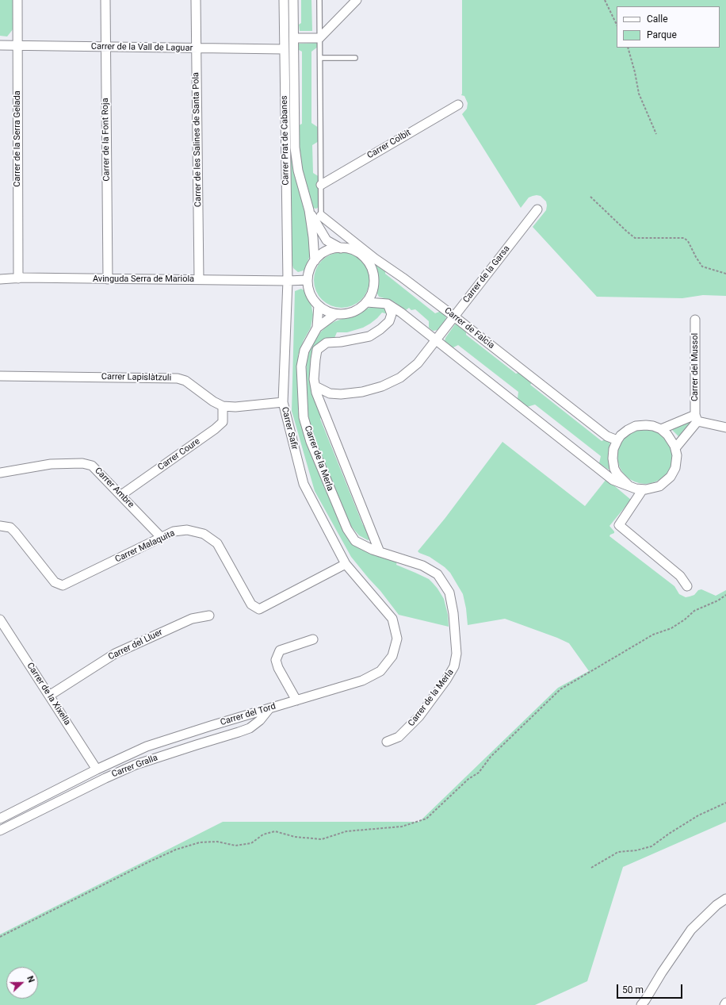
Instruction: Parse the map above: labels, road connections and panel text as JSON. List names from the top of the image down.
{
  "streets": {
    "street": [
      "Carrer de la Vall de Laguar",
      "Carrer de la Serra Gelada",
      "Carrer de la Font Roja",
      "Carrer de les Salines de Santa Pola",
      "Carrer Prat de Cabanes",
      "Carrer Colbit",
      "Carrer de la Garsa",
      "Avinguda Serra de Mariola",
      "Carrer de Falcia",
      "Carrer del Mussol",
      "Carrer Lapislàtzuli",
      "Carrer Safir",
      "Carrer Coure",
      "Carrer de la Merla",
      "Carrer Ambre",
      "Carrer Malaquita",
      "Carrer del Lluer",
      "Carrer de la Xixella",
      "Carrer del Tord",
      "Carrer Gralla"
    ]
  },
  "crossings": [
    ["Carrer de la Vall de Laguar", "Carrer de la Serra Gelada"],
    ["Carrer de la Vall de Laguar", "Carrer de la Font Roja"],
    ["Carrer de la Vall de Laguar", "Carrer de les Salines de Santa Pola"],
    ["Carrer de la Vall de Laguar", "Carrer Prat de Cabanes"],
    ["Carrer de la Serra Gelada", "Avinguda Serra de Mariola"],
    ["Carrer de la Font Roja", "Avinguda Serra de Mariola"],
    ["Carrer de les Salines de Santa Pola", "Avinguda Serra de Mariola"],
    ["Carrer Prat de Cabanes", "Avinguda Serra de Mariola"],
    ["Carrer Prat de Cabanes", "Carrer Safir"],
    ["Carrer de la Garsa", "Carrer de Falcia"],
    ["Avinguda Serra de Mariola", "Carrer Safir"],
    ["Avinguda Serra de Mariola", "Carrer de la Merla"],
    ["Carrer Lapislàtzuli", "Carrer Safir"],
    ["Carrer Lapislàtzuli", "Carrer Coure"],
    ["Carrer Safir", "Carrer Malaquita"],
    ["Carrer Safir", "Carrer del Tord"],
    ["Carrer Coure", "Carrer Ambre"],
    ["Carrer Ambre", "Carrer Malaquita"],
    ["Carrer Malaquita", "Carrer del Tord"],
    ["Carrer del Lluer", "Carrer de la Xixella"],
    ["Carrer de la Xixella", "Carrer del Tord"],
    ["Carrer del Tord", "Carrer Gralla"]
  ],
  "legend": ["Calle", "Parque"],
  "scale_bar": "50 m",
  "north": "right"
}
